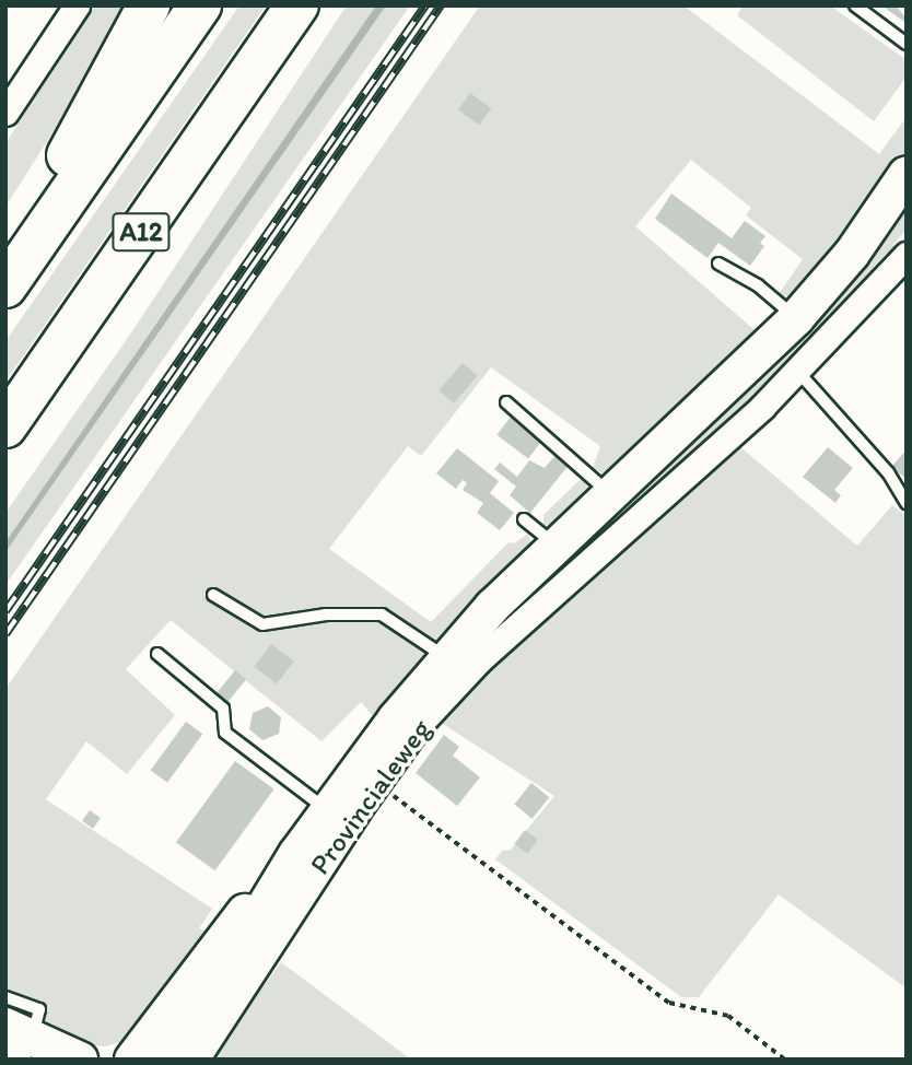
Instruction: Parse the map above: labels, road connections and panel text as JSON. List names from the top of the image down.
{
  "streets": {
    "highway": ["A12"],
    "main road": ["Provincialeweg"]
  }
}
